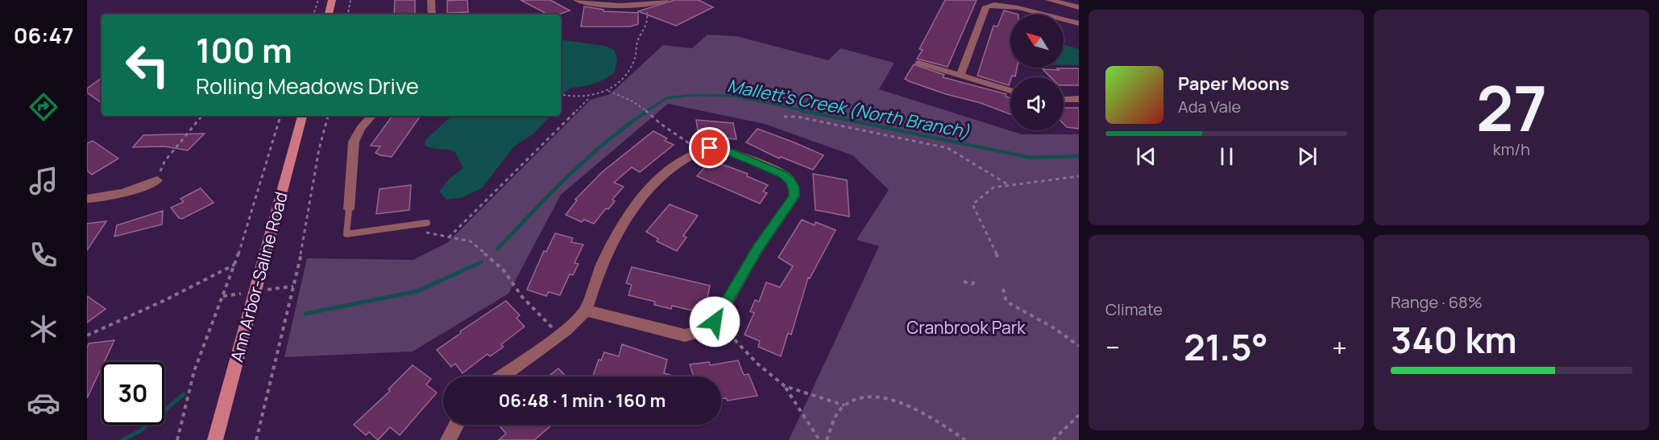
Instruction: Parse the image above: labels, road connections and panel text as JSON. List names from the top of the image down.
{
  "streets": {
    "main road": ["Ann Arbor-Saline Road"]
  },
  "water": ["Mallett's Creek (North Branch)"],
  "parks": ["Cranbrook Park"],
  "north": "top left",
  "page": {
    "tabs": "06:47",
    "tile": [
      ["27", "km/h"],
      "Climate",
      ["Range · 68%", "340 km"]
    ],
    "turn": ["100 m", "Rolling Meadows Drive"],
    "song": ["Paper Moons", "Ada Vale"],
    "heat": ["−", "21.5°", "+"],
    "limit": "30",
    "trip": "06:48 · 1 min · 160 m"
  }
}
